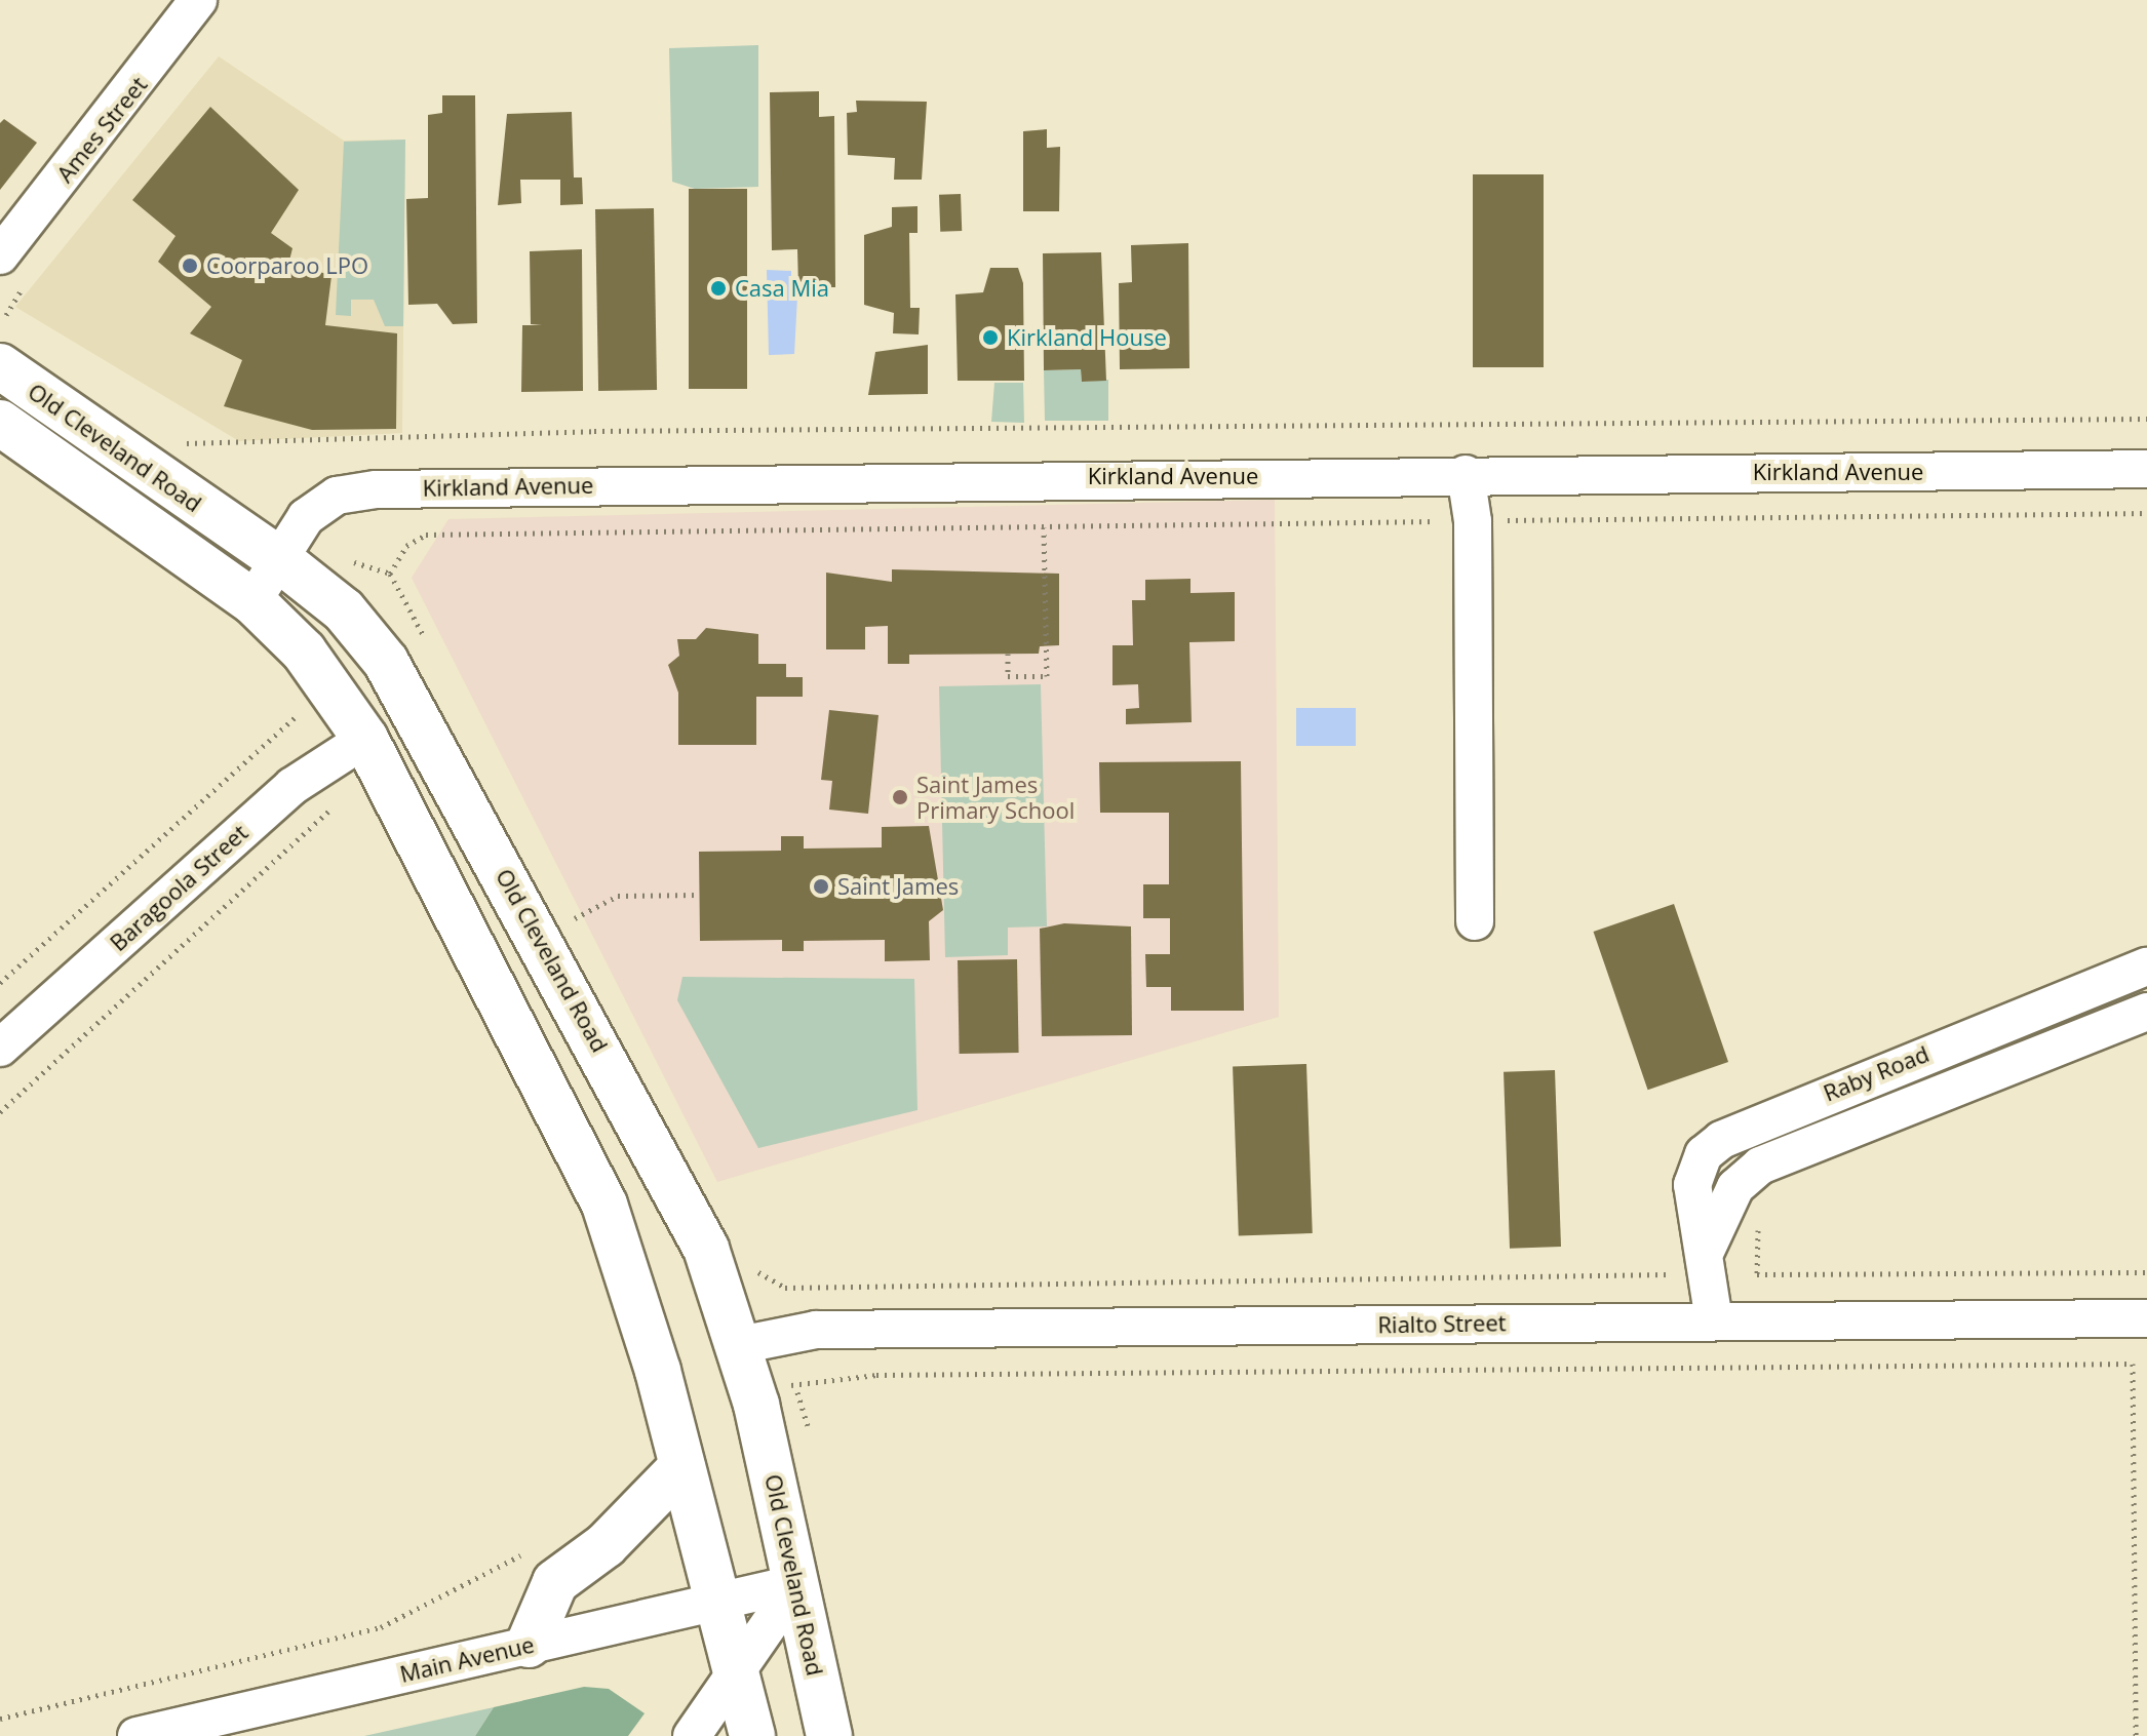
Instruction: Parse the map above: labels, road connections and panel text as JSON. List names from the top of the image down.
{
  "streets": {
    "highway": ["Old Cleveland Road"],
    "street": [
      "Ames Street",
      "Kirkland Avenue",
      "Baragoola Street",
      "Raby Road",
      "Rialto Street",
      "Main Avenue"
    ]
  },
  "crossings": [
    ["Old Cleveland Road", "Kirkland Avenue"],
    ["Old Cleveland Road", "Baragoola Street"],
    ["Old Cleveland Road", "Rialto Street"],
    ["Old Cleveland Road", "Main Avenue"],
    ["Raby Road", "Rialto Street"]
  ],
  "places": [
    "Coorparoo LPO",
    "Casa Mia",
    "Kirkland House",
    "Saint James Primary School",
    "Saint James"
  ]
}
